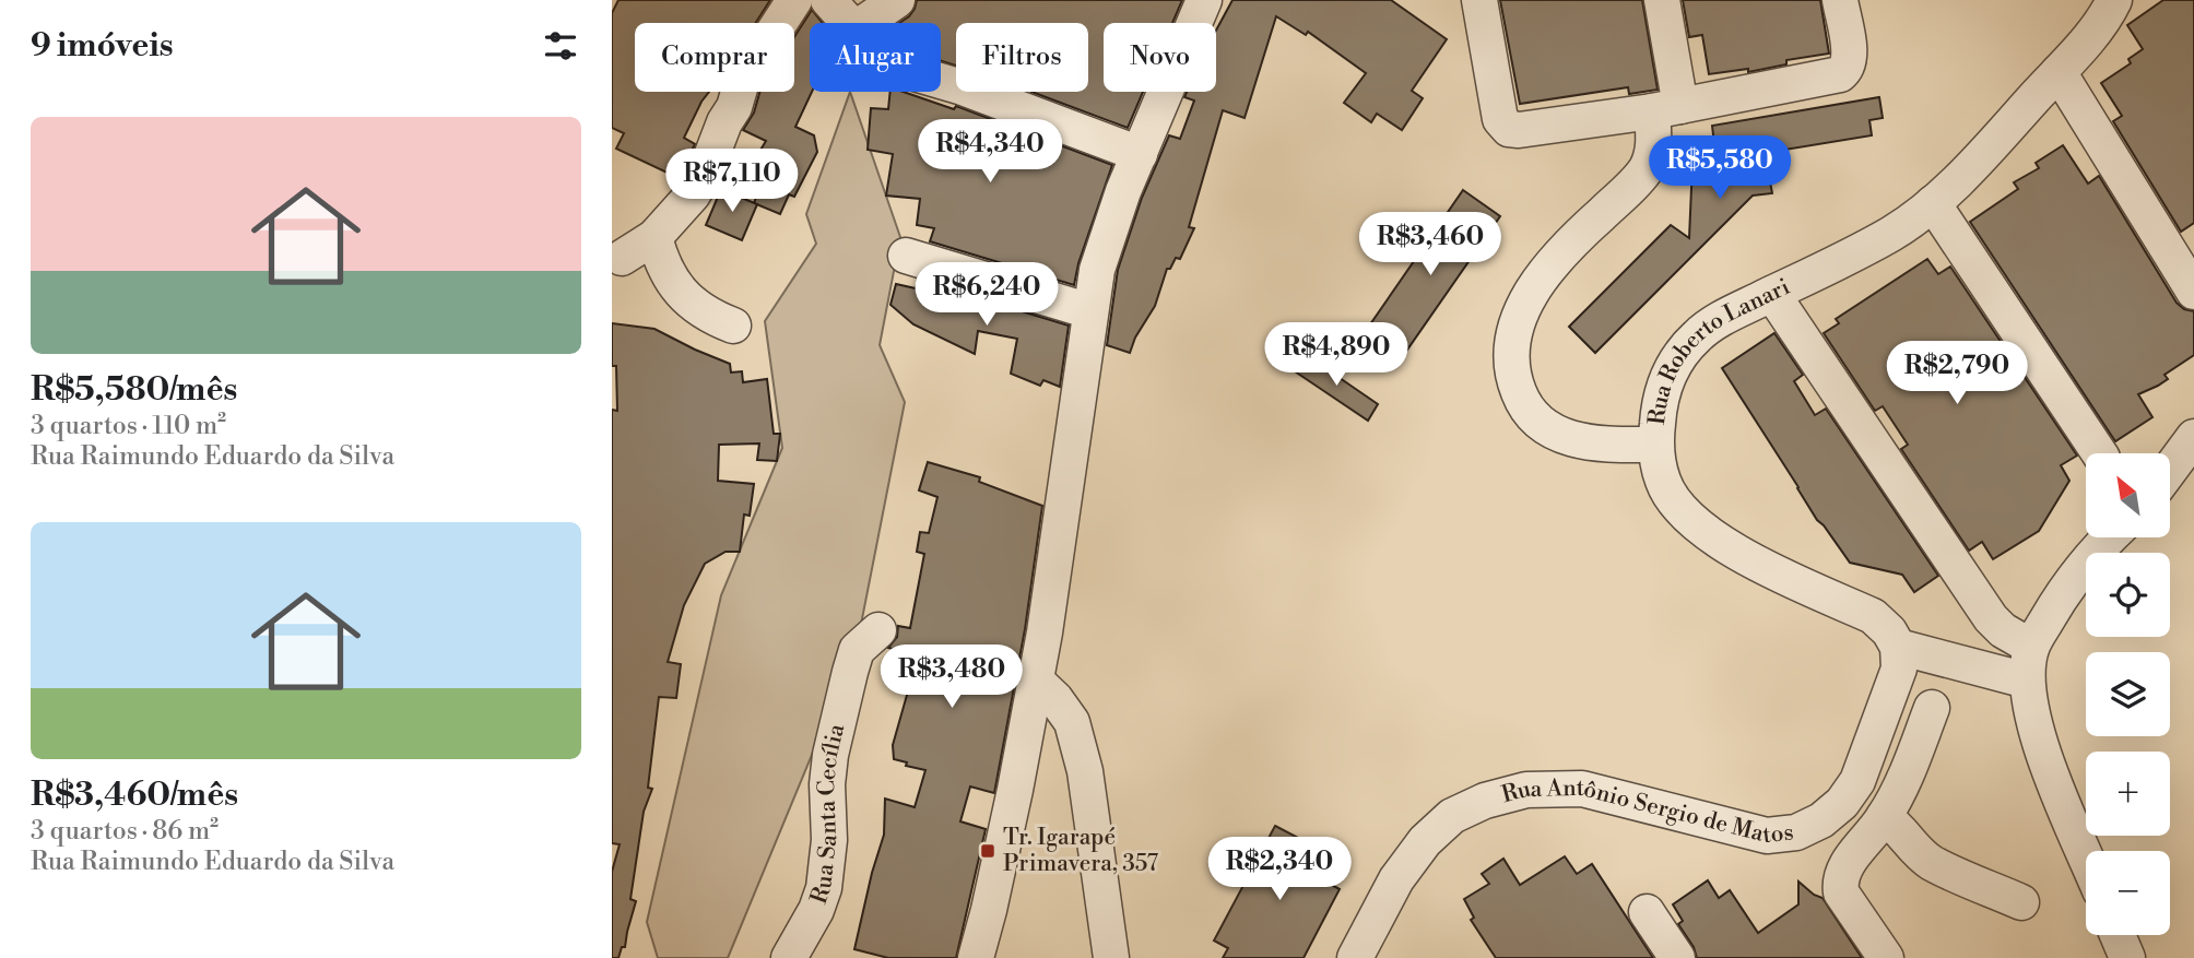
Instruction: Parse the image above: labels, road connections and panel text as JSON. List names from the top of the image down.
{
  "streets": {
    "street": ["Rua Roberto Lanari", "Rua Santa Cecília", "Rua Antônio Sergio de Matos"]
  },
  "crossings": [
    ["Rua Roberto Lanari", "Rua Antônio Sergio de Matos"]
  ],
  "places": {
    "transit": ["Tr. Igarapé Primavera, 357"]
  },
  "north": "top left",
  "page": {
    "heading": "9 imóveis",
    "chip": [
      "Comprar",
      "Alugar",
      "Filtros",
      "Novo"
    ],
    "list": [
      {
        "name": "R$5,580/mês",
        "note": "3 quartos · 110 m² · Rua Raimundo Eduardo da Silva"
      },
      {
        "name": "R$3,460/mês",
        "note": "3 quartos · 86 m² · Rua Raimundo Eduardo da Silva"
      }
    ],
    "price": [
      "R$4,340",
      "R$5,580",
      "R$7,110",
      "R$3,460",
      "R$6,240",
      "R$4,890",
      "R$2,790",
      "R$3,480",
      "R$2,340"
    ],
    "map_buttons": ["+", "−"]
  }
}
